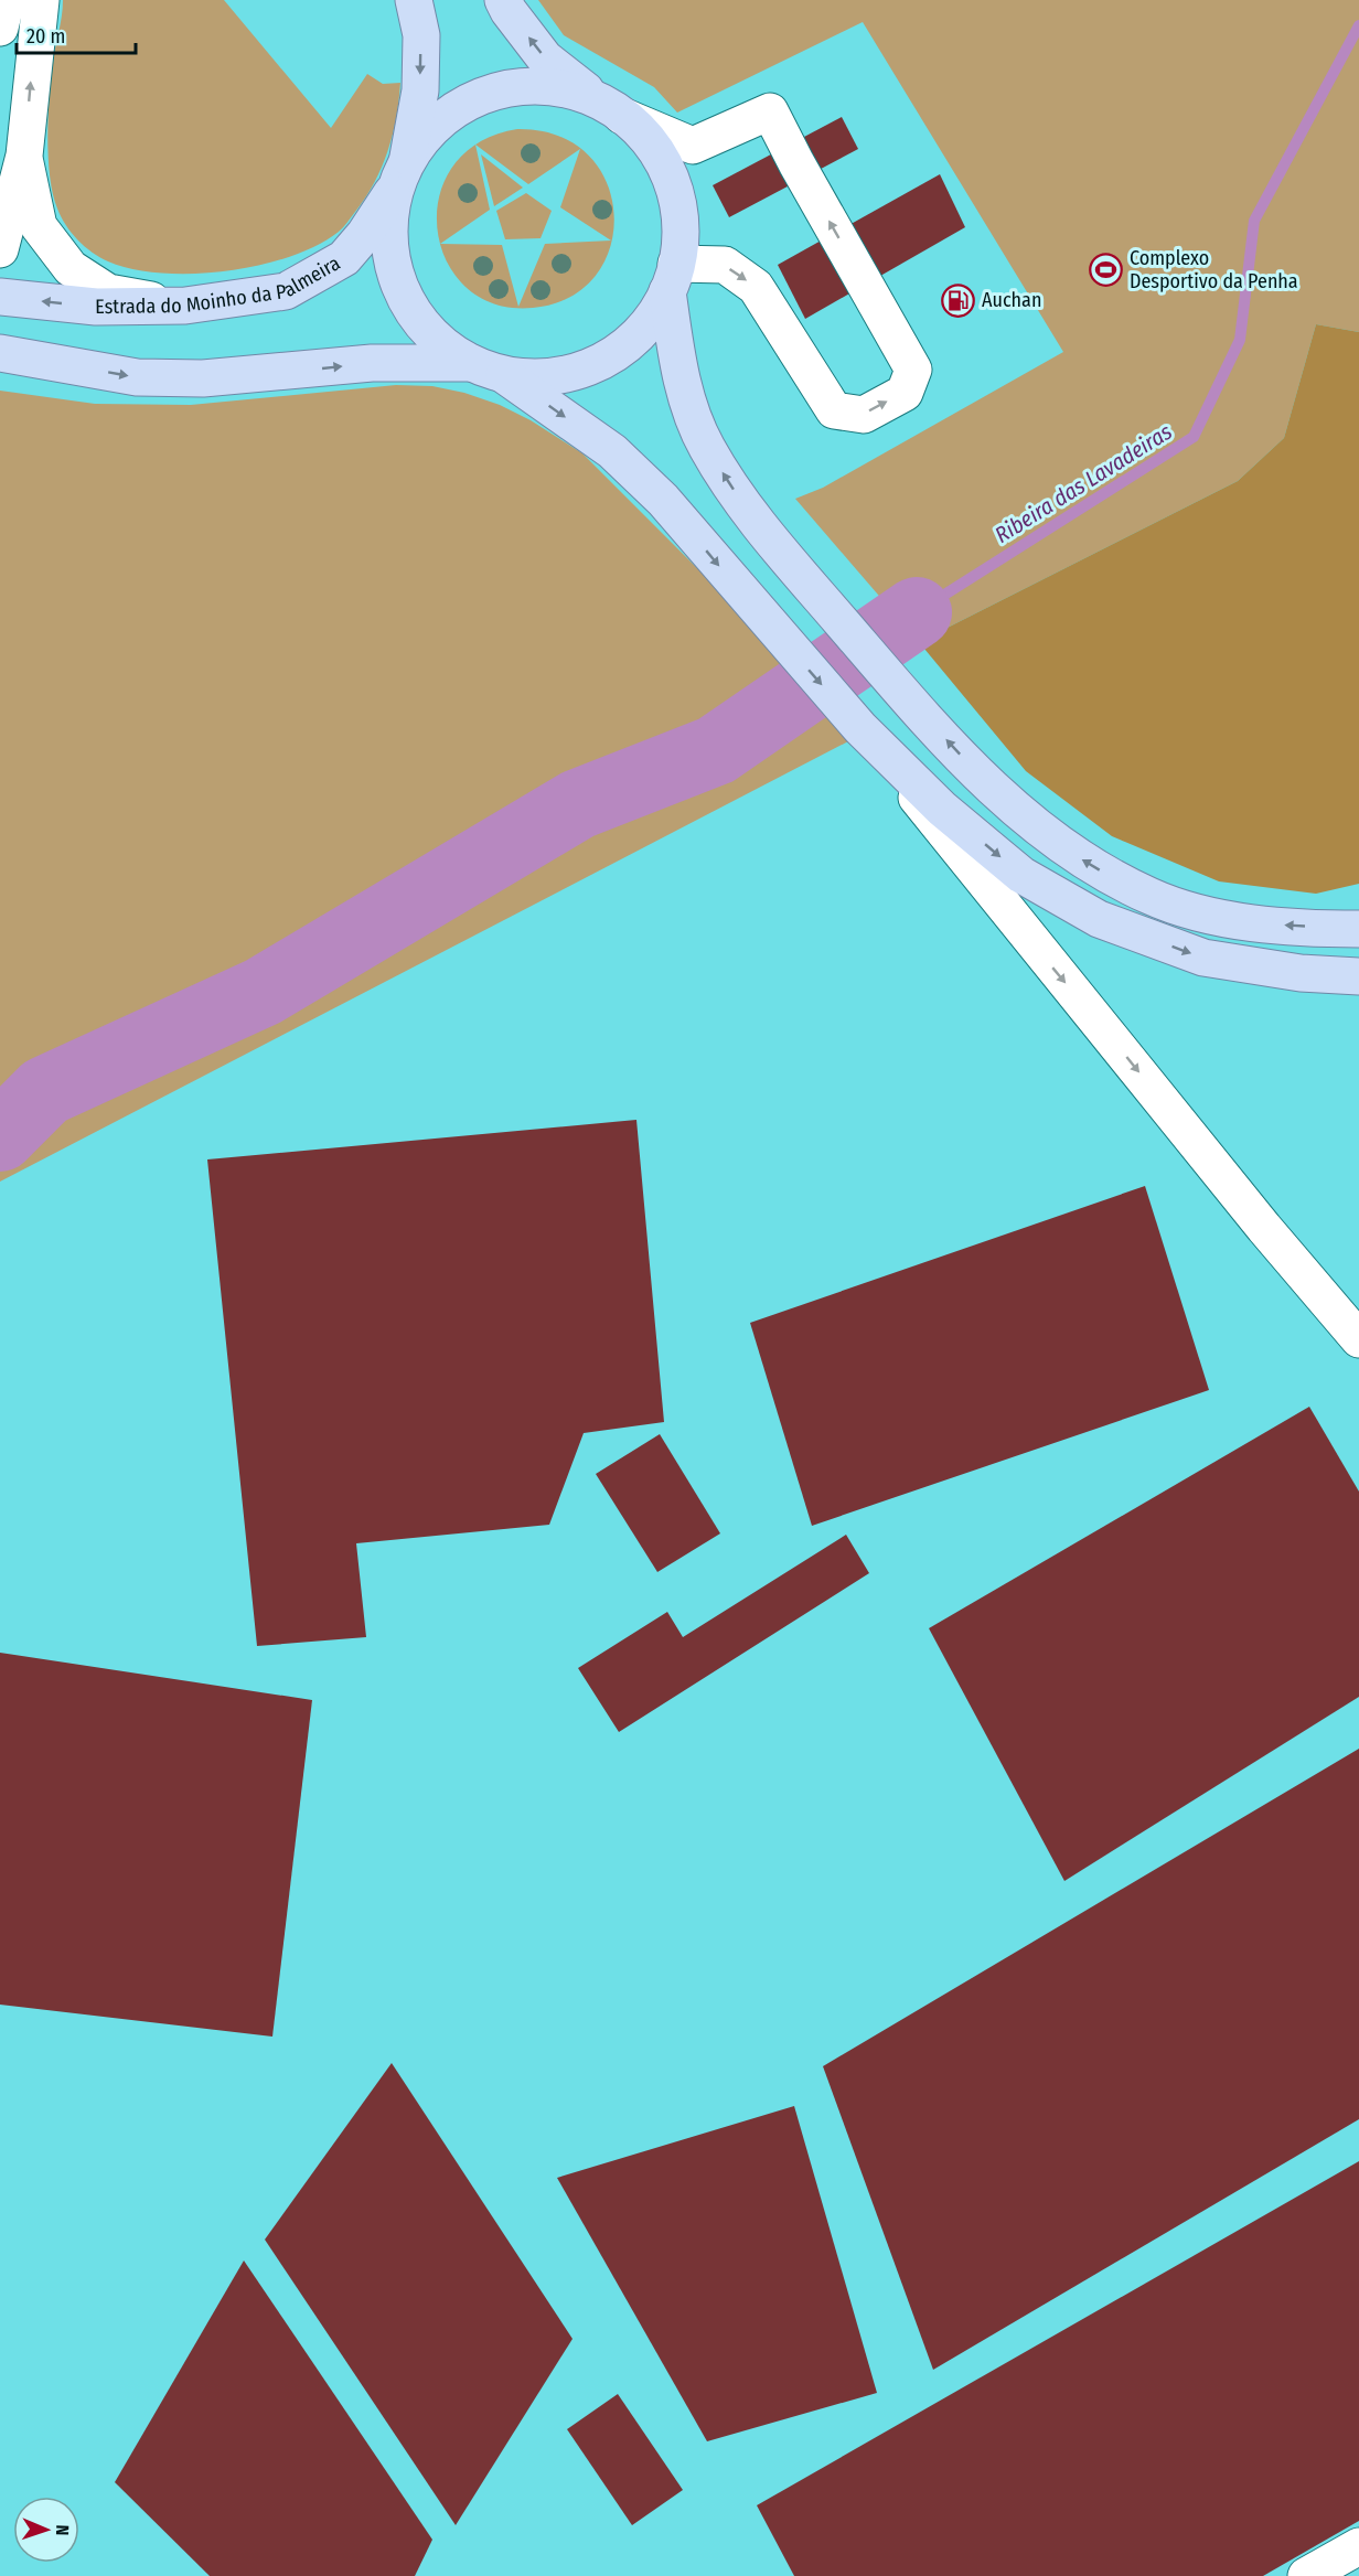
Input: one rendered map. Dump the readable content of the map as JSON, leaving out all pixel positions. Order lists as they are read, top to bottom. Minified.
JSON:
{"streets":{"main road":["Estrada do Moinho da Palmeira"]},"water":["Ribeira das Lavadeiras"],"places":{"sports":["Complexo Desportivo da Penha"],"fuel station":["Auchan"]},"scale_bar":"20 m","north":"right"}
